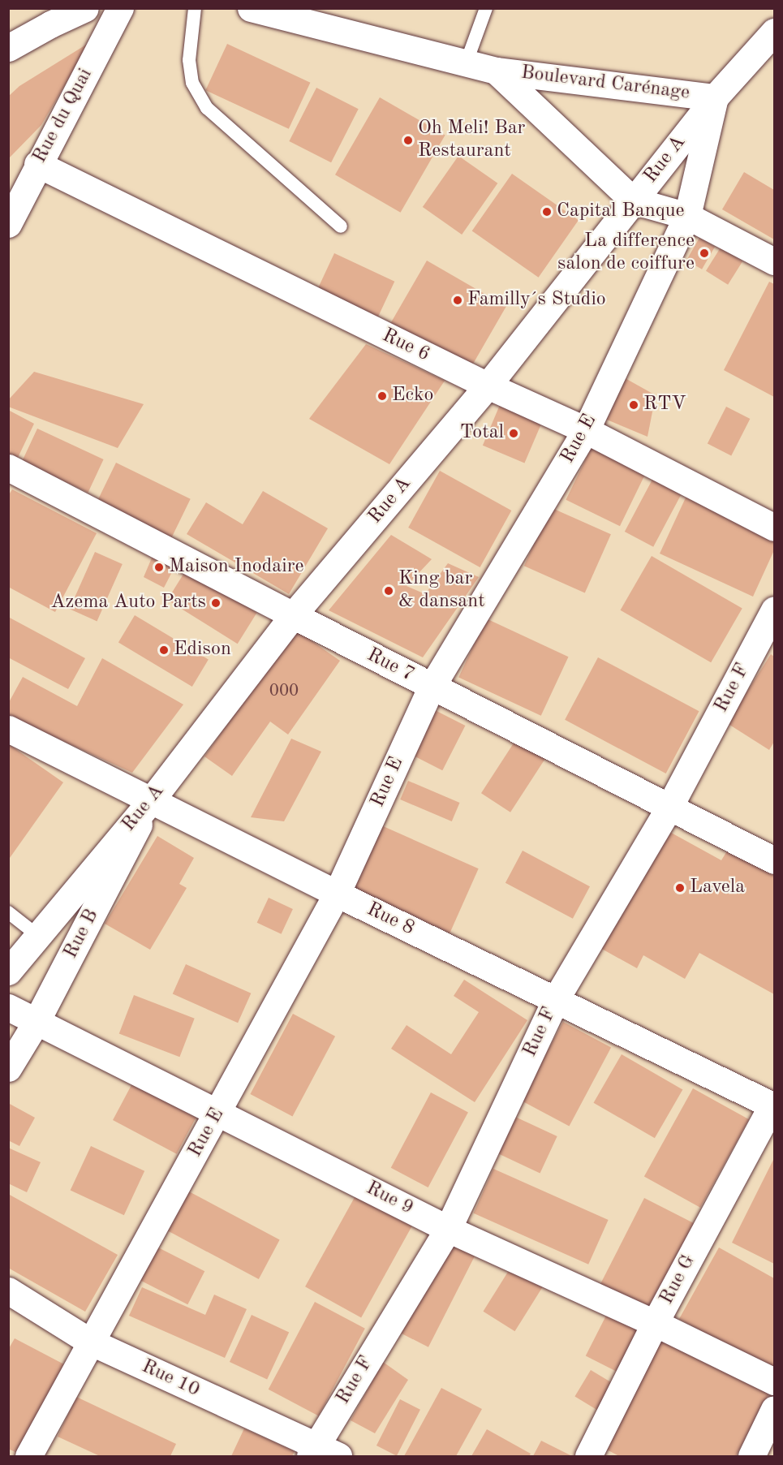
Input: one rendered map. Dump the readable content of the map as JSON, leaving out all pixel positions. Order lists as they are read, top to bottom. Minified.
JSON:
{"streets":{"street":["Boulevard Carénage","Rue du Quai","Rue A","Rue 6","Rue E","Rue 7","Rue F","Rue 8","Rue B","Rue 9","Rue G","Rue 10"]},"crossings":[["Boulevard Carénage","Rue A"],["Boulevard Carénage","Rue E"],["Rue du Quai","Rue 6"],["Rue A","Rue 6"],["Rue A","Rue E"],["Rue A","Rue 7"],["Rue A","Rue 8"],["Rue A","Rue B"],["Rue 6","Rue E"],["Rue E","Rue 7"],["Rue E","Rue 8"],["Rue E","Rue 9"],["Rue E","Rue 10"],["Rue 7","Rue F"],["Rue F","Rue 8"],["Rue F","Rue 9"],["Rue F","Rue 10"],["Rue 8","Rue B"],["Rue 8","Rue G"],["Rue B","Rue 9"],["Rue 9","Rue G"]],"places":["Oh Meli! Bar Restaurant","Capital Banque","La difference salon de coiffure","Familly´s Studio","Ecko","RTV","Total","Maison Inodaire","King bar & dansant","Azema Auto Parts","Edison","Lavela"],"house_numbers":["000"]}
